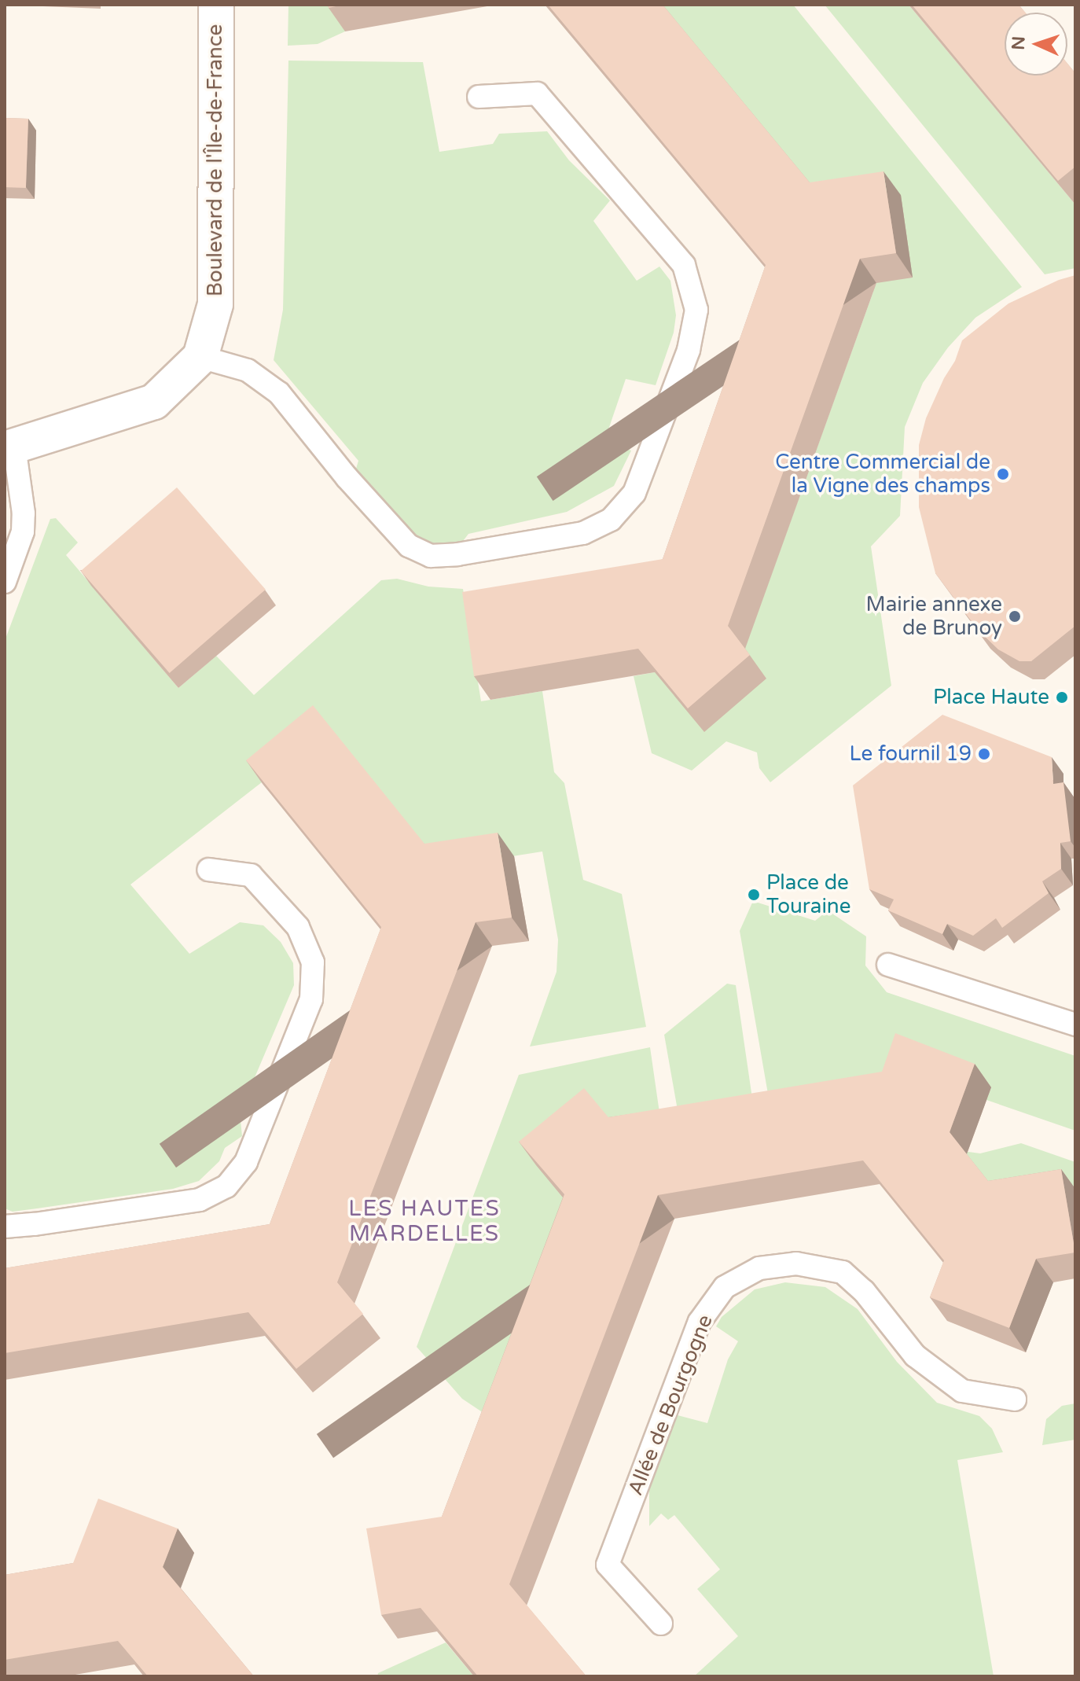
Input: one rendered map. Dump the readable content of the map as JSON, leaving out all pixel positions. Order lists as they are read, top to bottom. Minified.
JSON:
{"streets":{"street":["Boulevard de l'Île-de-France"],"lane":["Allée de Bourgogne"]},"districts":["LES HAUTES MARDELLES"],"places":["Centre Commercial de la Vigne des champs","Mairie annexe de Brunoy","Place Haute","Le fournil 19","Place de Touraine"],"north":"left"}
